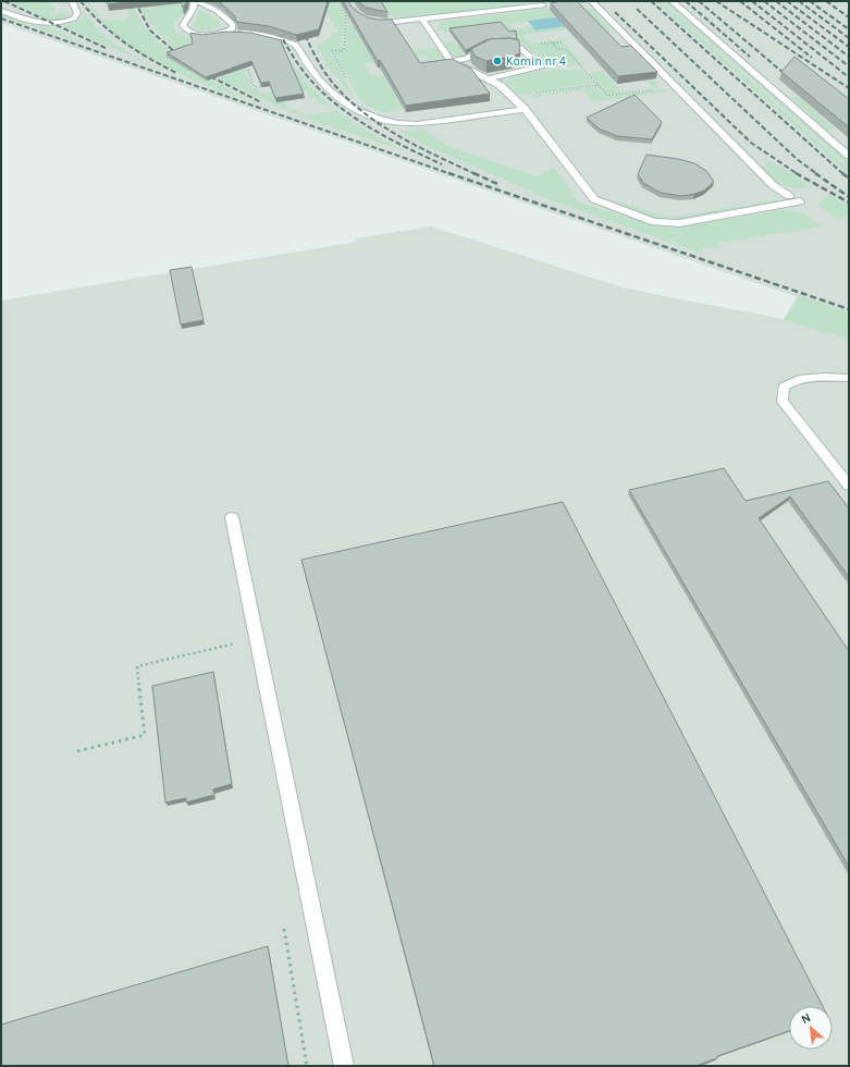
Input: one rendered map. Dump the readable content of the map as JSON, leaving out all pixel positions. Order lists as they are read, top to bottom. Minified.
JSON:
{"places":["Komin nr 4"],"north":"top left"}
